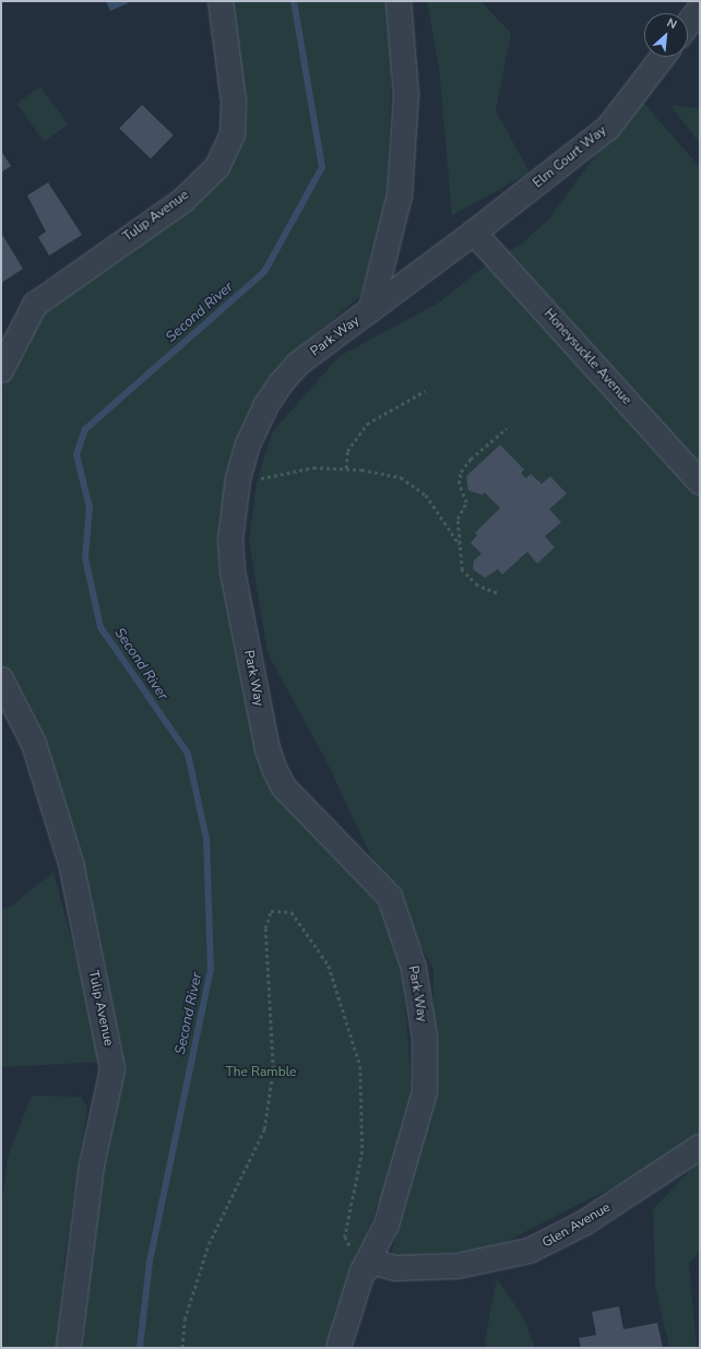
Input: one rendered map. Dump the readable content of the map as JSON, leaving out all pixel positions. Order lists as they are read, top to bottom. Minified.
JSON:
{"streets":{"street":["Elm Court Way","Tulip Avenue","Park Way","Honeysuckle Avenue","Glen Avenue"]},"crossings":[["Elm Court Way","Park Way"],["Elm Court Way","Honeysuckle Avenue"],["Park Way","Glen Avenue"]],"water":["Second River"],"parks":["The Ramble"],"north":"top right"}
